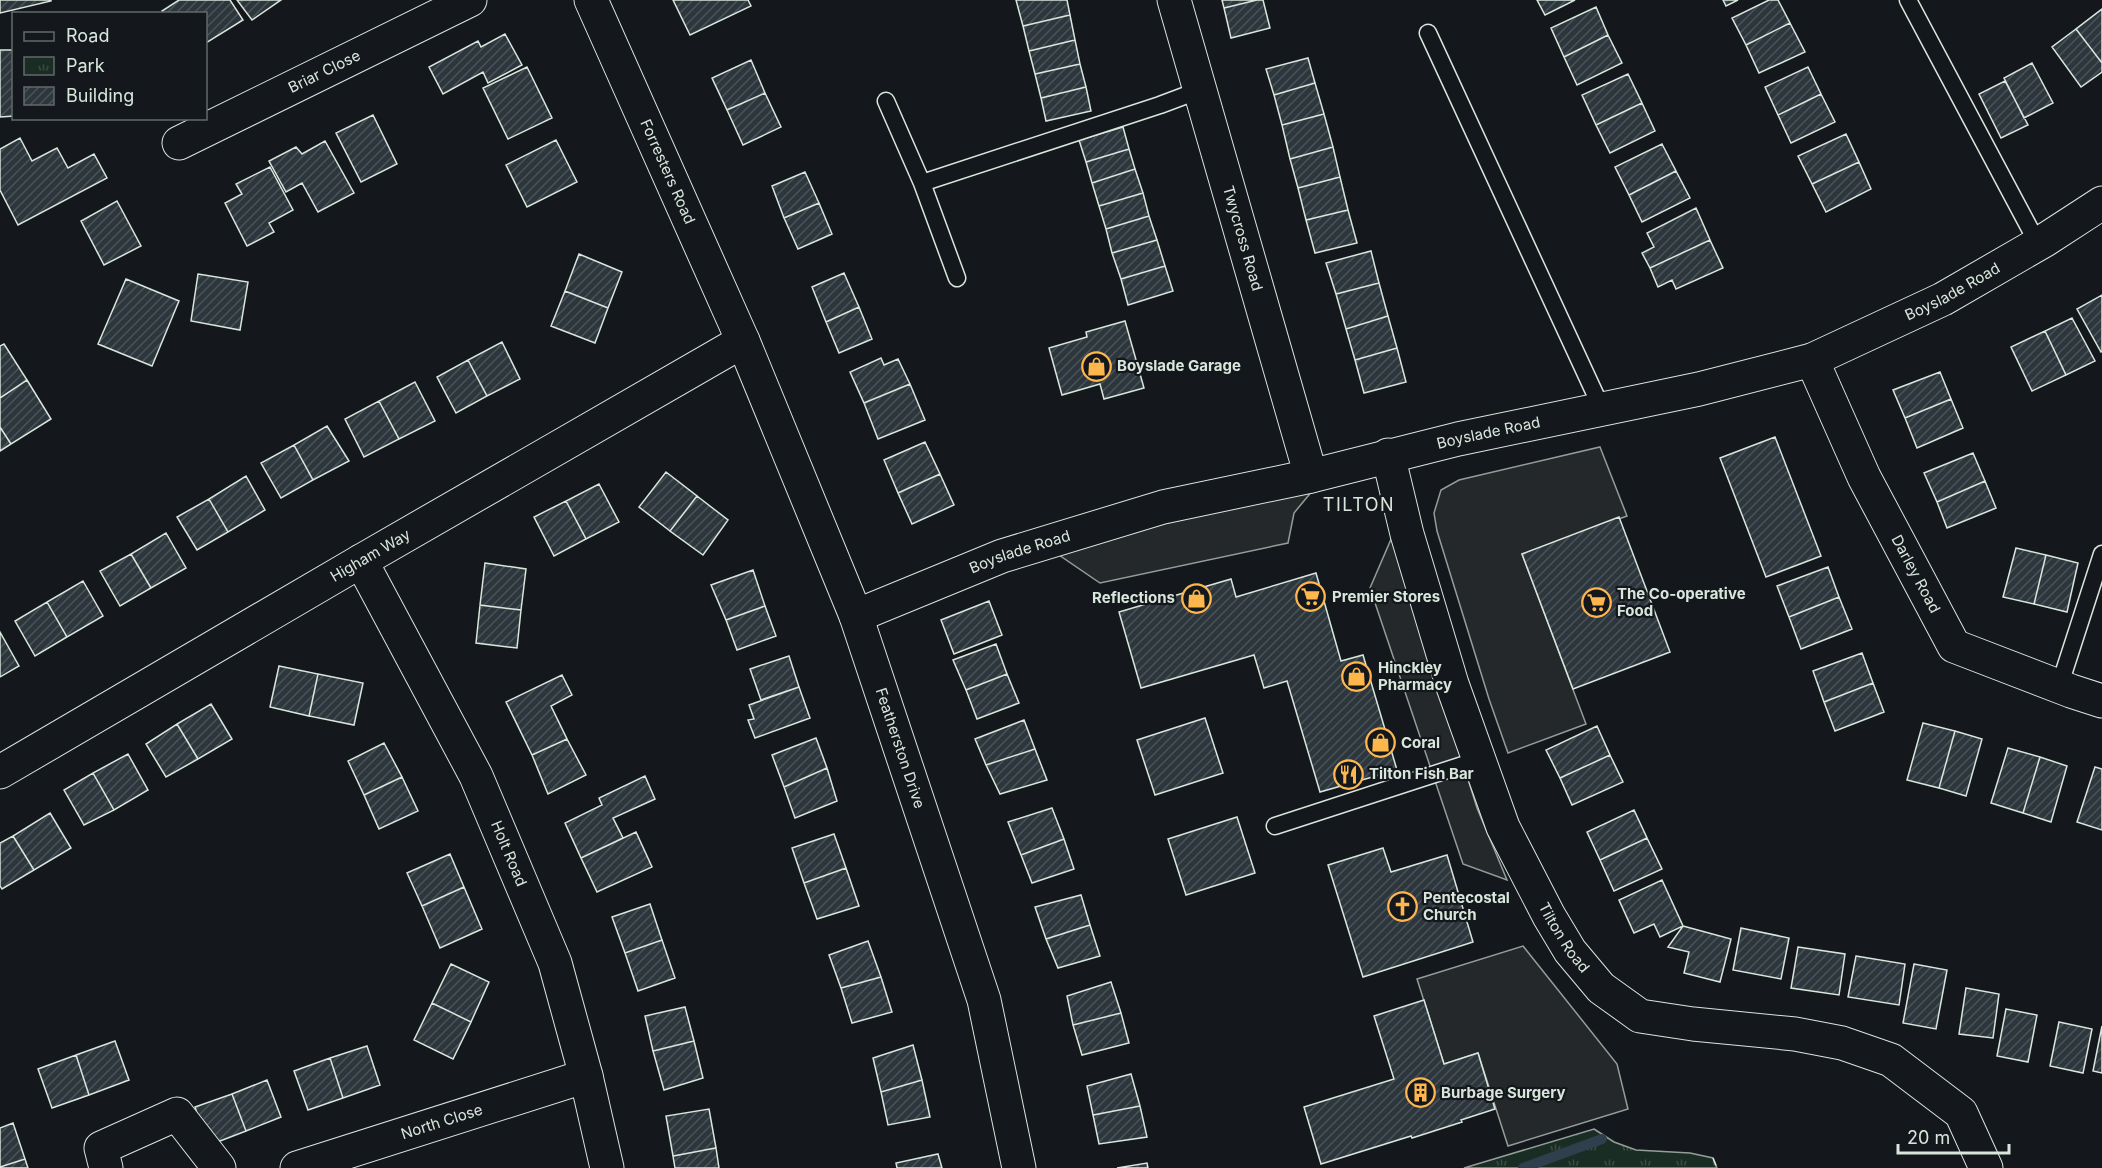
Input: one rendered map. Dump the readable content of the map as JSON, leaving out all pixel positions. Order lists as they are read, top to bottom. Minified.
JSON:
{"streets":{"street":["Briar Close","Forresters Road","Twycross Road","Boyslade Road","Higham Way","Darley Road","Featherston Drive","Holt Road","Tilton Road","North Close"]},"crossings":[["Forresters Road","Higham Way"],["Forresters Road","Featherston Drive"],["Twycross Road","Boyslade Road"],["Boyslade Road","Darley Road"],["Boyslade Road","Featherston Drive"],["Boyslade Road","Tilton Road"],["Higham Way","Featherston Drive"],["Higham Way","Holt Road"],["Holt Road","North Close"]],"districts":["TILTON"],"places":{"shop":["Boyslade Garage","Reflections","Hinckley Pharmacy","Coral"],"supermarket":["Premier Stores","The Co-operative Food"],"restaurant":["Tilton Fish Bar"],"church":["Pentecostal Church"],"building":["Burbage Surgery"]},"legend":["Road","Park","Building"],"scale_bar":"20 m"}
